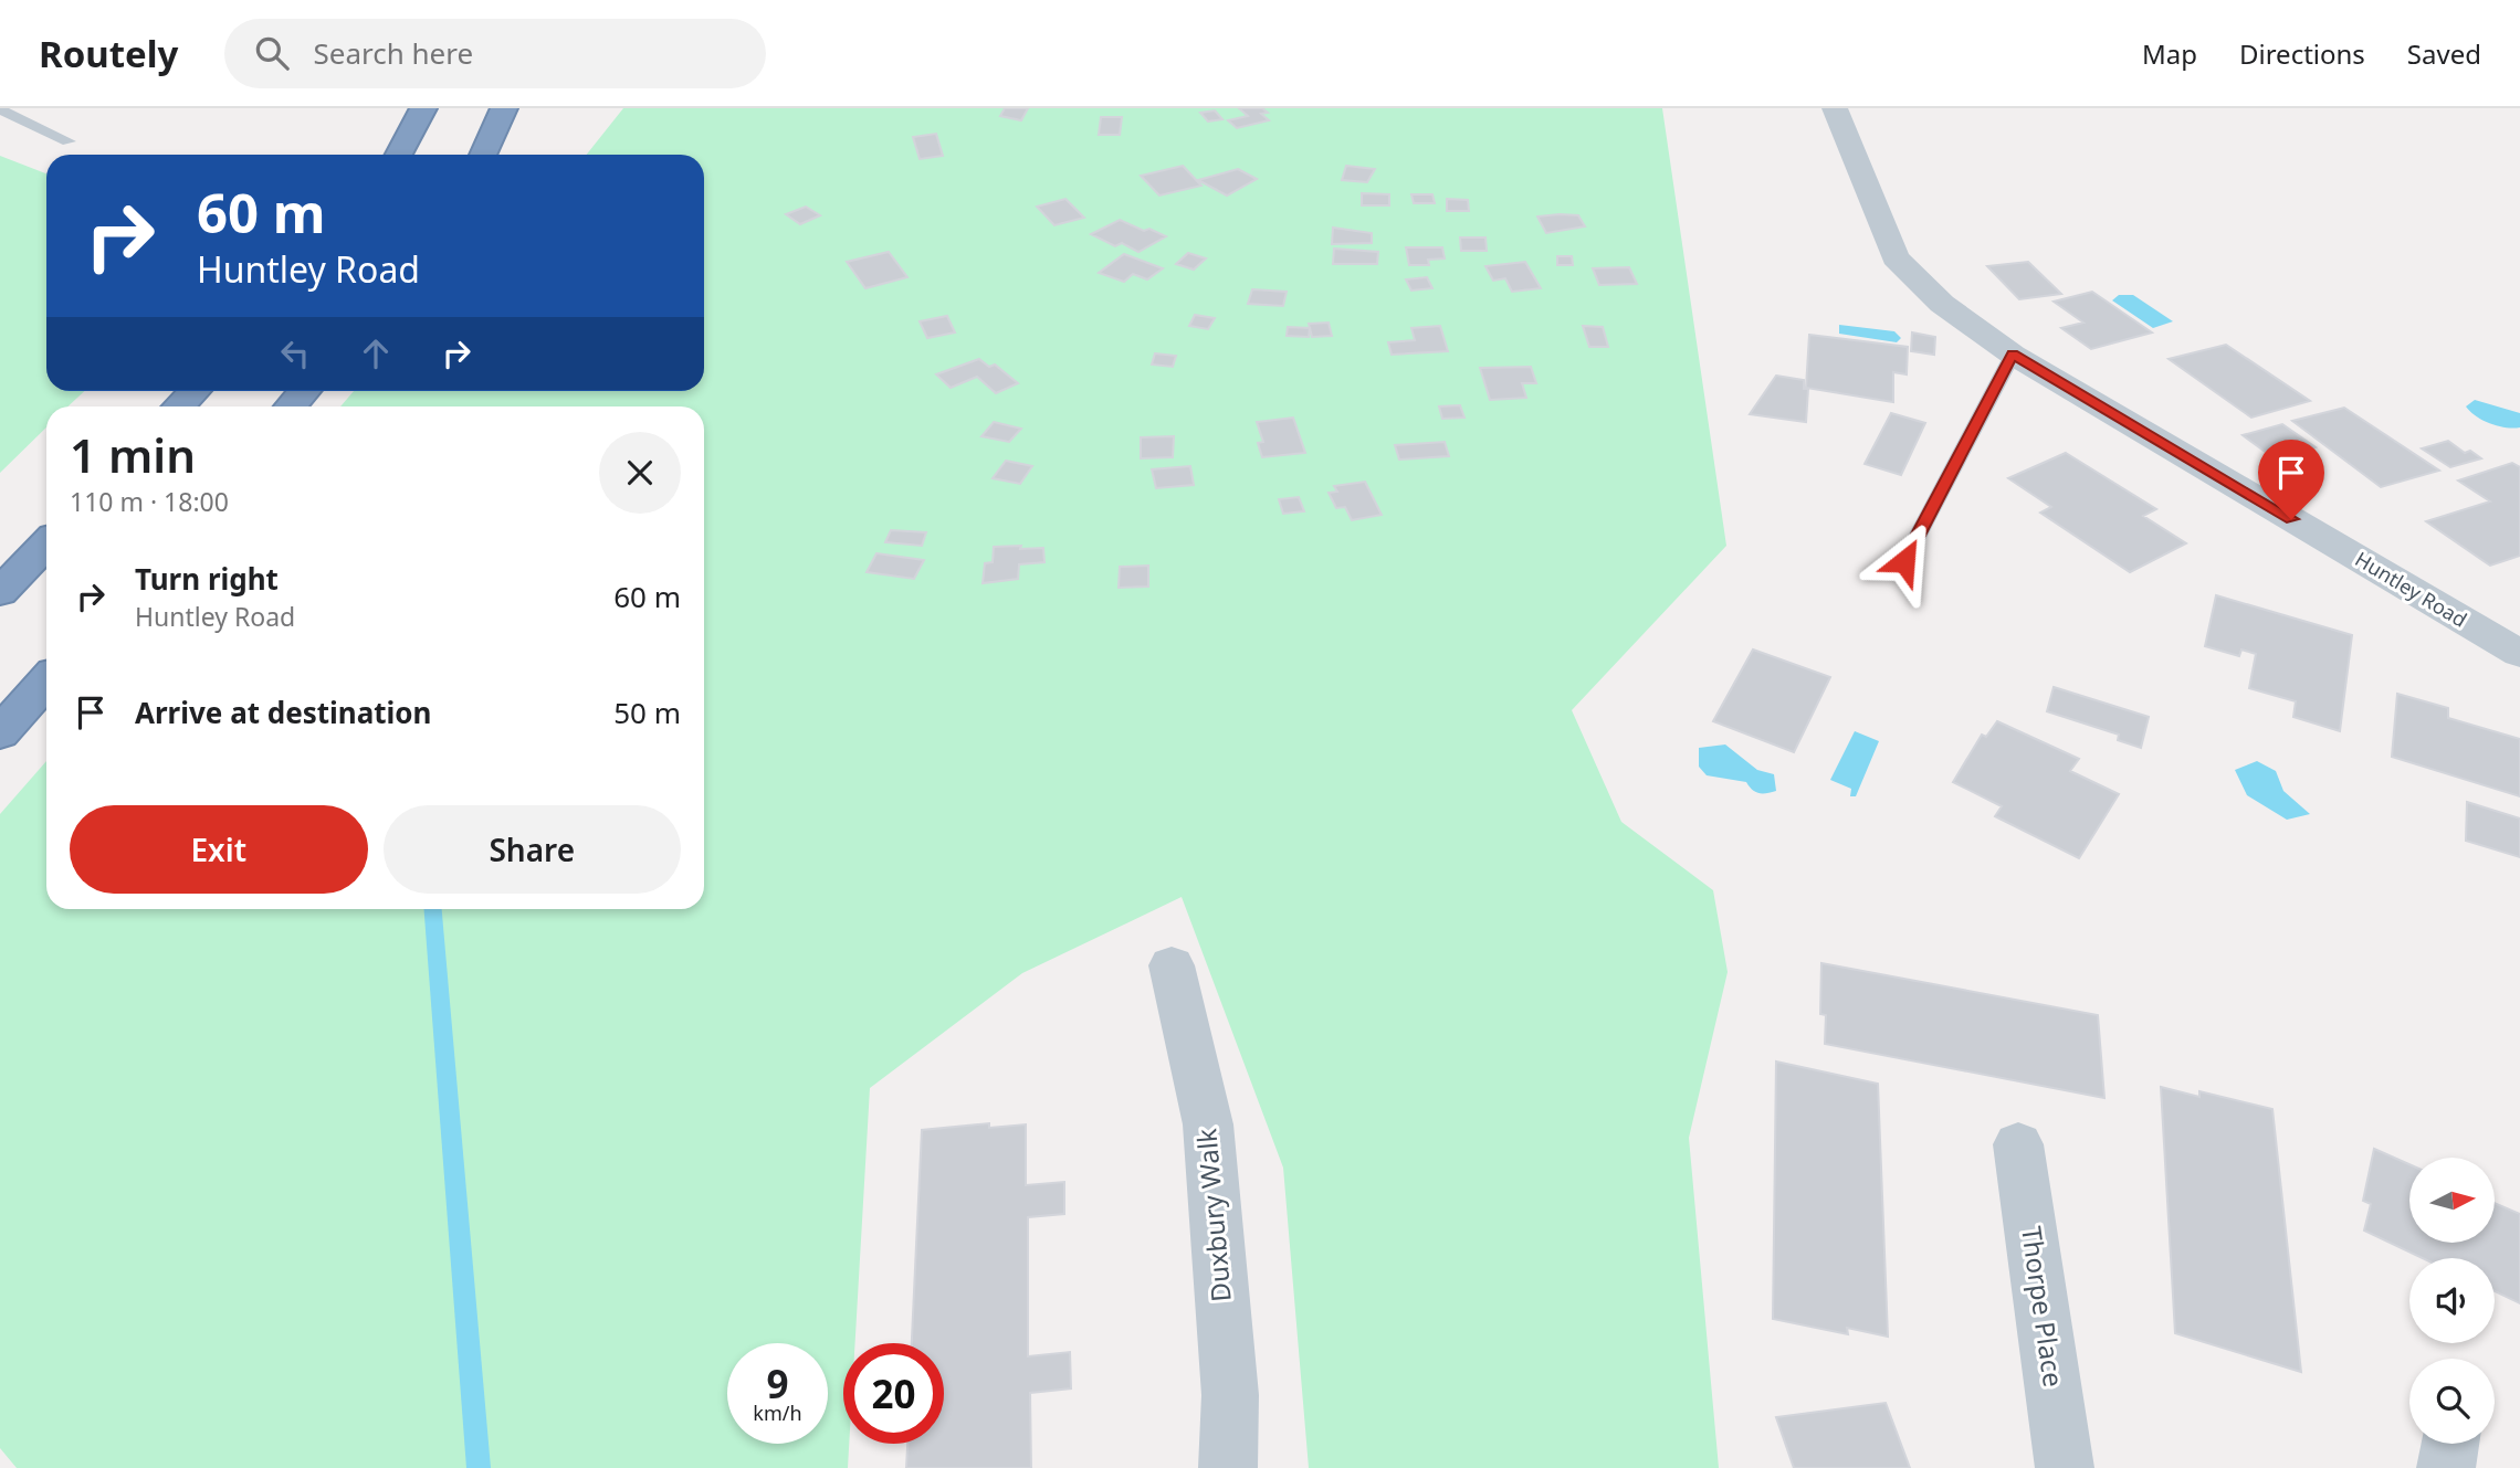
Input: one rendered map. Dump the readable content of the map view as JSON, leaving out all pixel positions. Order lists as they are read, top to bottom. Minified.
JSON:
{"streets":{"street":["Huntley Road","Duxbury Walk","Thorpe Place"]},"north":"right","page":{"header":"Routely","search":"Search here","nav":["Map","Directions","Saved"],"turn":["60 m","Huntley Road"],"heading":["1 min","110 m · 18:00"],"list":[{"name":"Turn right","note":"Huntley Road","value":"60 m"},{"name":"Arrive at destination","value":"50 m"}],"buttons":["Exit","Share"],"speed":"9 km/h","limit":"20"}}
